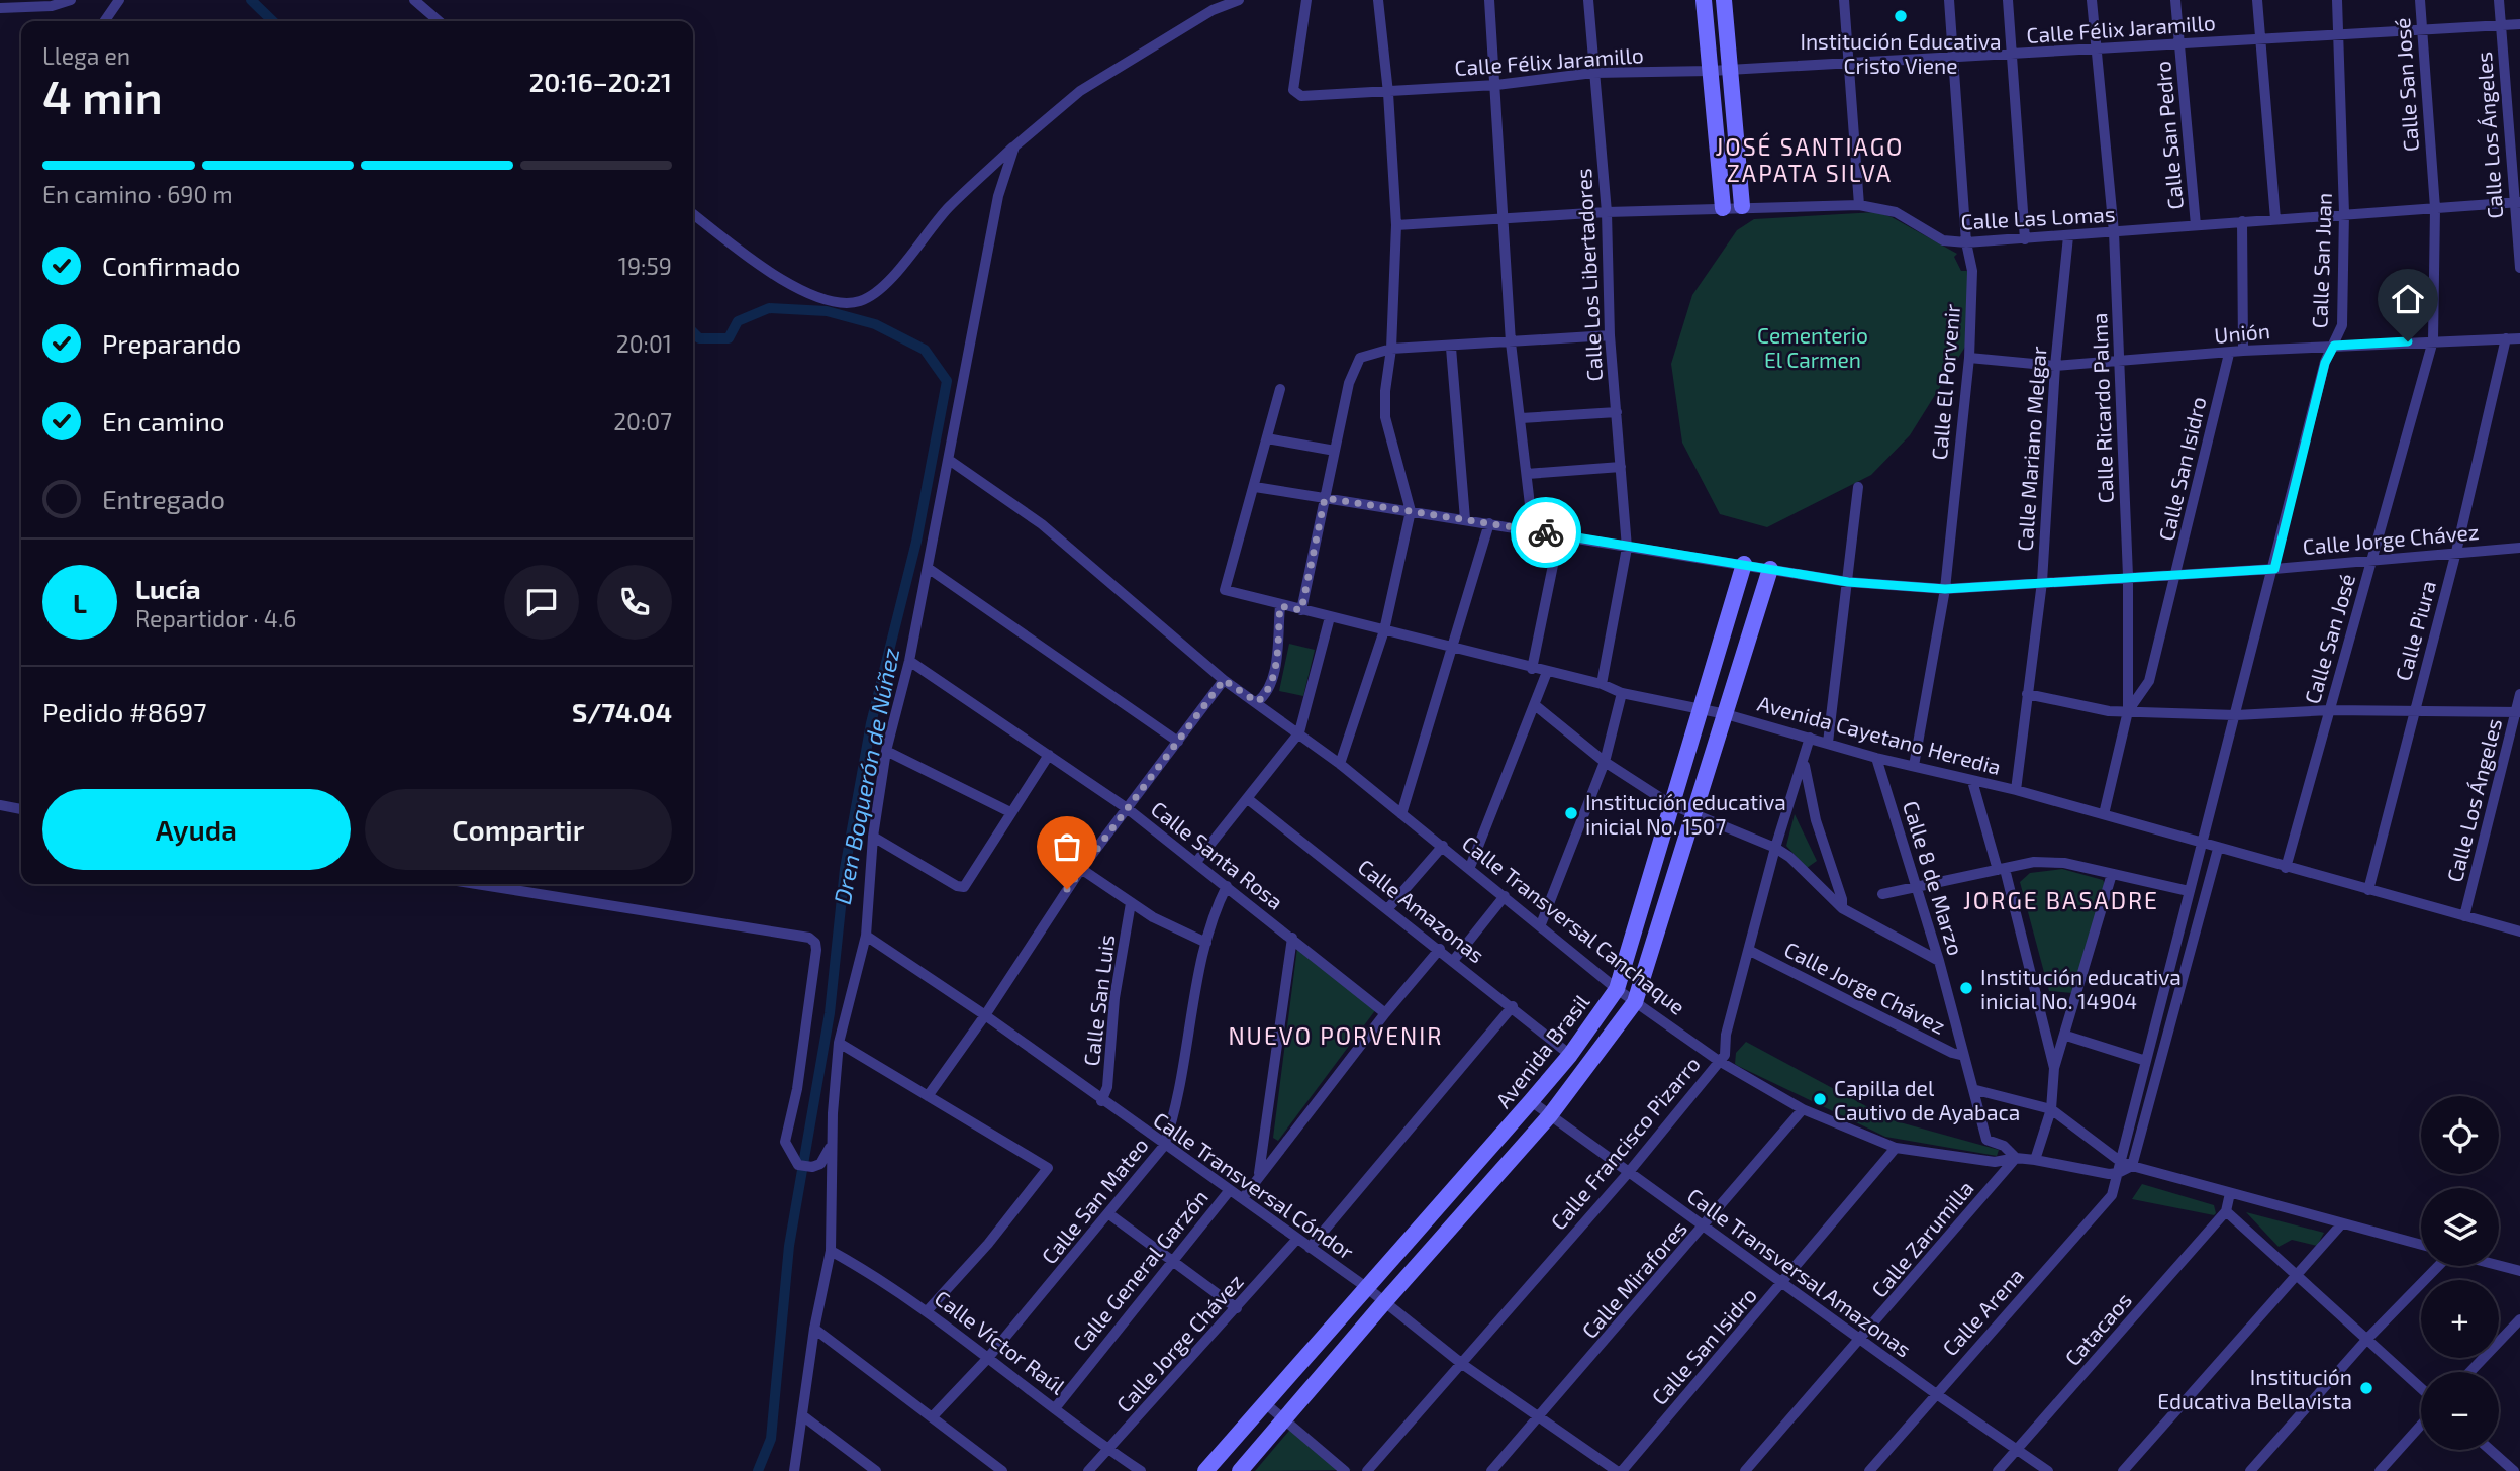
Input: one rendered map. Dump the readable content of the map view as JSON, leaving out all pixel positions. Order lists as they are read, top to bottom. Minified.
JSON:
{"streets":{"street":["Calle Félix Jaramillo","Calle San José","Calle San Pedro","Calle Los Ángeles","Calle Las Lomas","Calle San Juan","Calle Los Libertadores","Unión","Calle El Porvenir","Calle Ricardo Palma","Calle Mariano Melgar","Calle San Isidro","Calle Jorge Chávez","Calle Piura","Avenida Cayetano Heredia","Calle Santa Rosa","Calle 8 de Marzo","Calle Amazonas","Calle Transversal Canchaque","Calle San Luis","Avenida Brasil","Calle Francisco Pizarro","Calle Transversal Cóndor","Calle San Mateo","Calle Zarumilla","Calle General Garzón","Calle Transversal Amazonas","Calle Mirafores","Calle Arena","Catacaos","Calle Víctor Raúl"]},"crossings":[["Calle Félix Jaramillo","Calle San José"],["Calle Félix Jaramillo","Calle San Pedro"],["Calle Félix Jaramillo","Calle Los Ángeles"],["Calle Félix Jaramillo","Calle San Juan"],["Calle Félix Jaramillo","Calle Los Libertadores"],["Calle Félix Jaramillo","Calle El Porvenir"],["Calle Félix Jaramillo","Calle Ricardo Palma"],["Calle San José","Calle Las Lomas"],["Calle San José","Unión"],["Calle San José","Calle Jorge Chávez"],["Calle San José","Avenida Cayetano Heredia"],["Calle San Pedro","Calle Las Lomas"],["Calle Los Ángeles","Calle Las Lomas"],["Calle Los Ángeles","Avenida Cayetano Heredia"],["Calle Las Lomas","Calle San Juan"],["Calle Las Lomas","Calle Los Libertadores"],["Calle Las Lomas","Calle El Porvenir"],["Calle Las Lomas","Calle Ricardo Palma"],["Calle Las Lomas","Calle Mariano Melgar"],["Calle San Juan","Unión"],["Calle San Juan","Calle Jorge Chávez"],["Calle San Juan","Avenida Cayetano Heredia"],["Calle San Juan","Calle Arena"],["Calle Los Libertadores","Calle Jorge Chávez"],["Calle Los Libertadores","Avenida Cayetano Heredia"],["Unión","Calle El Porvenir"],["Unión","Calle Ricardo Palma"],["Unión","Calle Mariano Melgar"],["Unión","Calle San Isidro"],["Unión","Calle Piura"],["Calle El Porvenir","Calle Jorge Chávez"],["Calle El Porvenir","Avenida Cayetano Heredia"],["Calle Ricardo Palma","Calle San Isidro"],["Calle Ricardo Palma","Calle Jorge Chávez"],["Calle Ricardo Palma","Avenida Cayetano Heredia"],["Calle Mariano Melgar","Calle Jorge Chávez"],["Calle Mariano Melgar","Avenida Cayetano Heredia"],["Calle San Isidro","Calle Jorge Chávez"],["Calle San Isidro","Calle Transversal Canchaque"],["Calle San Isidro","Calle Transversal Cóndor"],["Calle San Isidro","Calle Transversal Amazonas"],["Calle Jorge Chávez","Calle Piura"],["Calle Jorge Chávez","Avenida Cayetano Heredia"],["Calle Jorge Chávez","Calle 8 de Marzo"],["Calle Jorge Chávez","Avenida Brasil"],["Calle Jorge Chávez","Calle Francisco Pizarro"],["Calle Jorge Chávez","Calle Transversal Cóndor"],["Calle Jorge Chávez","Calle Víctor Raúl"],["Calle Piura","Avenida Cayetano Heredia"],["Avenida Cayetano Heredia","Calle 8 de Marzo"],["Avenida Cayetano Heredia","Avenida Brasil"],["Avenida Cayetano Heredia","Calle Francisco Pizarro"],["Calle Santa Rosa","Calle San Mateo"],["Calle Santa Rosa","Calle General Garzón"],["Calle 8 de Marzo","Calle Transversal Canchaque"],["Calle 8 de Marzo","Calle Zarumilla"],["Calle Amazonas","Avenida Brasil"],["Calle Amazonas","Calle General Garzón"],["Calle Transversal Canchaque","Avenida Brasil"],["Calle Transversal Canchaque","Calle Francisco Pizarro"],["Calle Transversal Canchaque","Calle Zarumilla"],["Calle Transversal Canchaque","Calle Mirafores"],["Calle Transversal Canchaque","Calle Arena"],["Calle San Luis","Calle Transversal Cóndor"],["Avenida Brasil","Calle Transversal Cóndor"],["Avenida Brasil","Calle Transversal Amazonas"],["Calle Francisco Pizarro","Calle Transversal Cóndor"],["Calle Francisco Pizarro","Calle Transversal Amazonas"],["Calle Transversal Cóndor","Calle San Mateo"],["Calle Transversal Cóndor","Calle General Garzón"],["Calle Transversal Cóndor","Calle Mirafores"],["Calle San Mateo","Calle Víctor Raúl"],["Calle Zarumilla","Calle Transversal Amazonas"],["Calle General Garzón","Calle Víctor Raúl"],["Calle Transversal Amazonas","Calle Mirafores"],["Calle Transversal Amazonas","Calle Arena"],["Calle Transversal Amazonas","Catacaos"]],"districts":["JOSÉ SANTIAGO ZAPATA SILVA","JORGE BASADRE","NUEVO PORVENIR"],"water":["Dren Boquerón de Núñez"],"parks":["Cementerio El Carmen"],"places":["Institución Educativa Cristo Viene","Institución educativa inicial No. 1507","Institución educativa inicial No. 14904","Capilla del Cautivo de Ayabaca","Institución Educativa Bellavista"],"page":{"heading":["4 min","Llega en","20:16–20:21"],"panel":["Lucía","Repartidor · 4.6","Pedido #8697","S/74.04"],"bar":"En camino · 690 m","list":[["Confirmado","19:59"],["Preparando","20:01"],["En camino","20:07"],"Entregado"],"round":"L","buttons":["Ayuda","Compartir"],"map_buttons":["+","−"]}}
